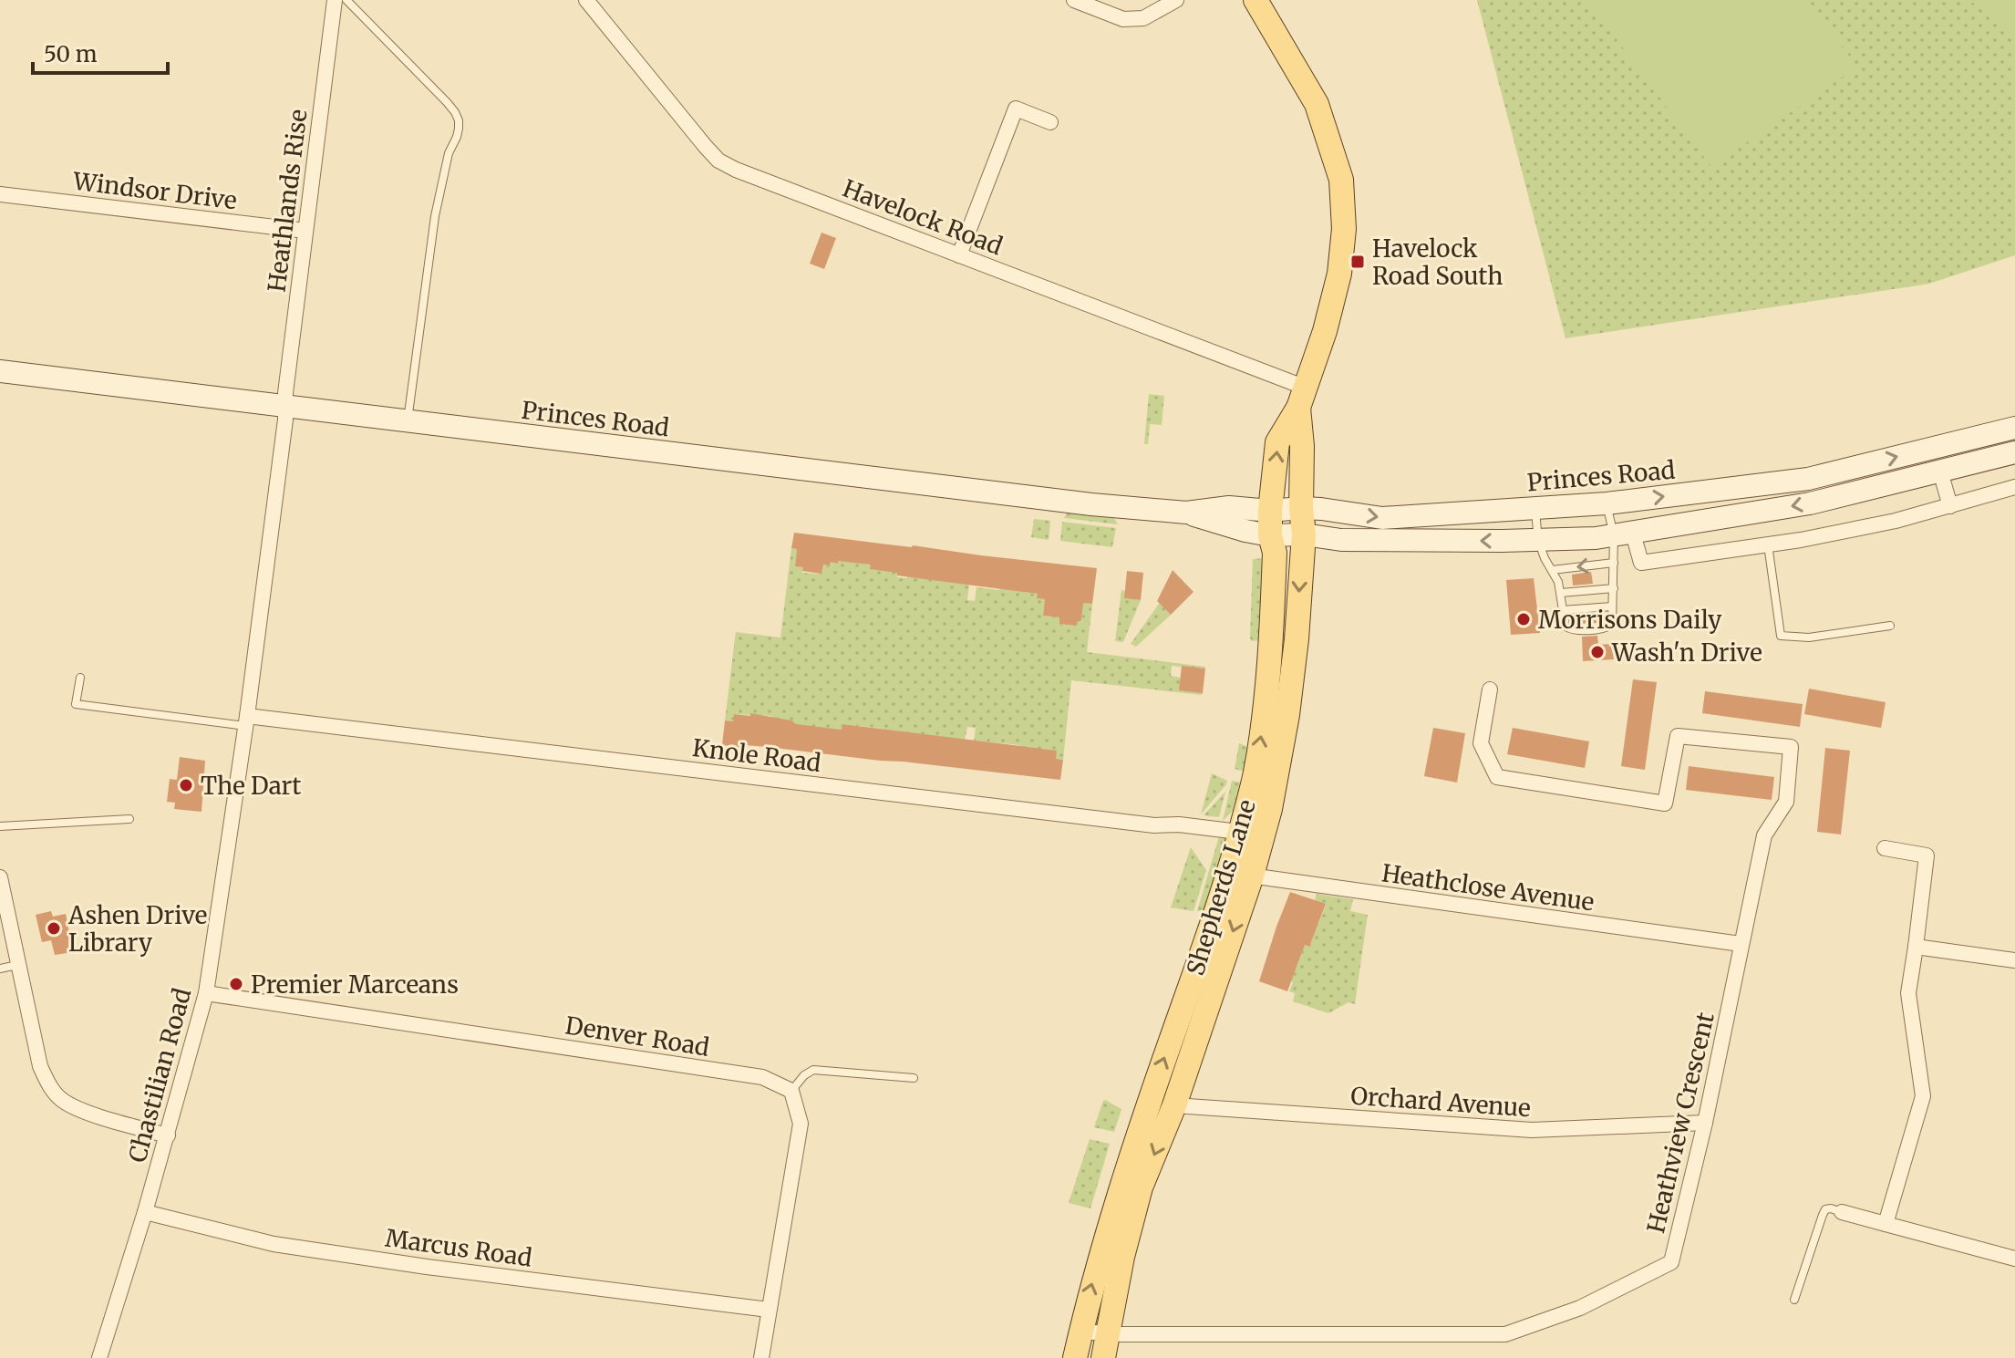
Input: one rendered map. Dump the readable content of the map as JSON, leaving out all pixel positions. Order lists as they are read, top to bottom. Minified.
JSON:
{"streets":{"main road":["Princes Road","Shepherds Lane"],"street":["Windsor Drive","Heathlands Rise","Havelock Road","Knole Road","Heathclose Avenue","Denver Road","Chastilian Road","Orchard Avenue","Heathview Crescent","Marcus Road"]},"crossings":[["Windsor Drive","Heathlands Rise"],["Heathlands Rise","Princes Road"],["Heathlands Rise","Chastilian Road"],["Havelock Road","Shepherds Lane"],["Princes Road","Shepherds Lane"],["Princes Road","Chastilian Road"],["Knole Road","Shepherds Lane"],["Knole Road","Chastilian Road"],["Shepherds Lane","Heathclose Avenue"],["Shepherds Lane","Orchard Avenue"],["Shepherds Lane","Heathview Crescent"],["Heathclose Avenue","Heathview Crescent"],["Denver Road","Chastilian Road"],["Chastilian Road","Marcus Road"],["Orchard Avenue","Heathview Crescent"]],"places":{"transit":["Havelock Road South"],"other":["Morrisons Daily","Wash'n Drive","The Dart","Ashen Drive Library","Premier Marceans"]},"scale_bar":"50 m"}
